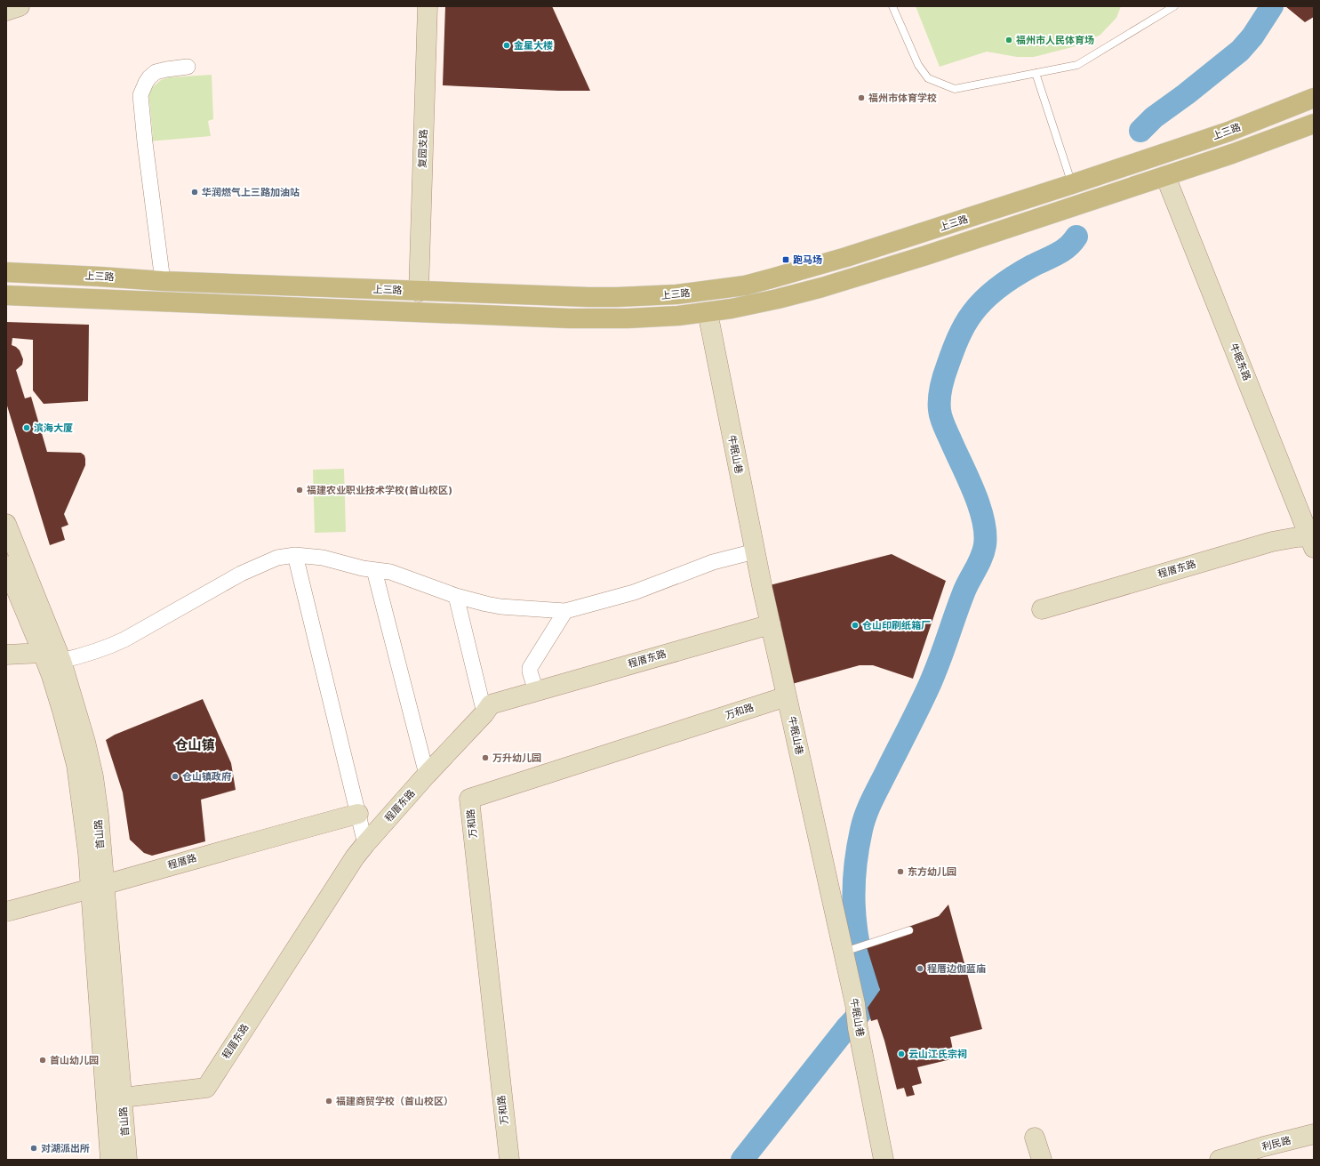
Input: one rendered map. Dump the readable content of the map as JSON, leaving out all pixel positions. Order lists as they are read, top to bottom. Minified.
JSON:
{"streets":{"main road":["上三路"],"street":["复园支路","牛眠东路","牛眠山巷","程厝东路","万和路","首山路","程厝路","利民路"]},"crossings":[["上三路","复园支路"],["牛眠东路","程厝东路"],["牛眠山巷","程厝东路"],["牛眠山巷","万和路"],["程厝东路","首山路"],["首山路","程厝路"]],"districts":["仓山镇"],"places":{"other":["福州市人民体育场","金星大楼","福州市体育学校","华润燃气上三路加油站","滨海大厦","福建农业职业技术学校(首山校区)","仓山印刷纸箱厂","万升幼儿园","仓山镇政府","东方幼儿园","程厝边伽蓝庙","云山江氏宗祠","首山幼儿园","福建商贸学校（首山校区）","对湖派出所"],"transit":["跑马场"]}}
